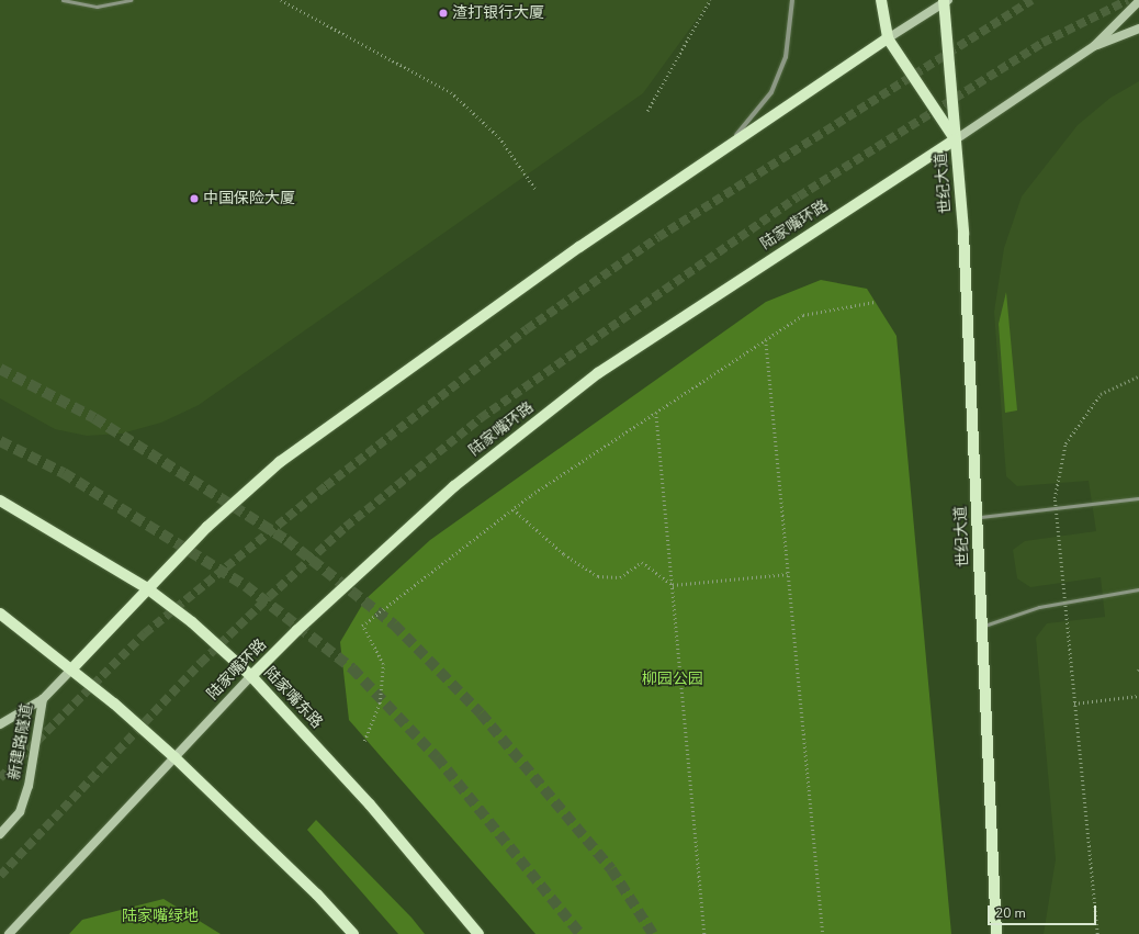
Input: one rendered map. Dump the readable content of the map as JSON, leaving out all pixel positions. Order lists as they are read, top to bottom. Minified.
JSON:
{"streets":{"main road":["世纪大道","陆家嘴环路","陆家嘴东路","新建路隧道"]},"crossings":[["世纪大道","陆家嘴环路"],["陆家嘴环路","陆家嘴东路"]],"parks":["柳园公园","陆家嘴绿地"],"places":["渣打银行大厦","中国保险大厦"],"scale_bar":"20 m"}
